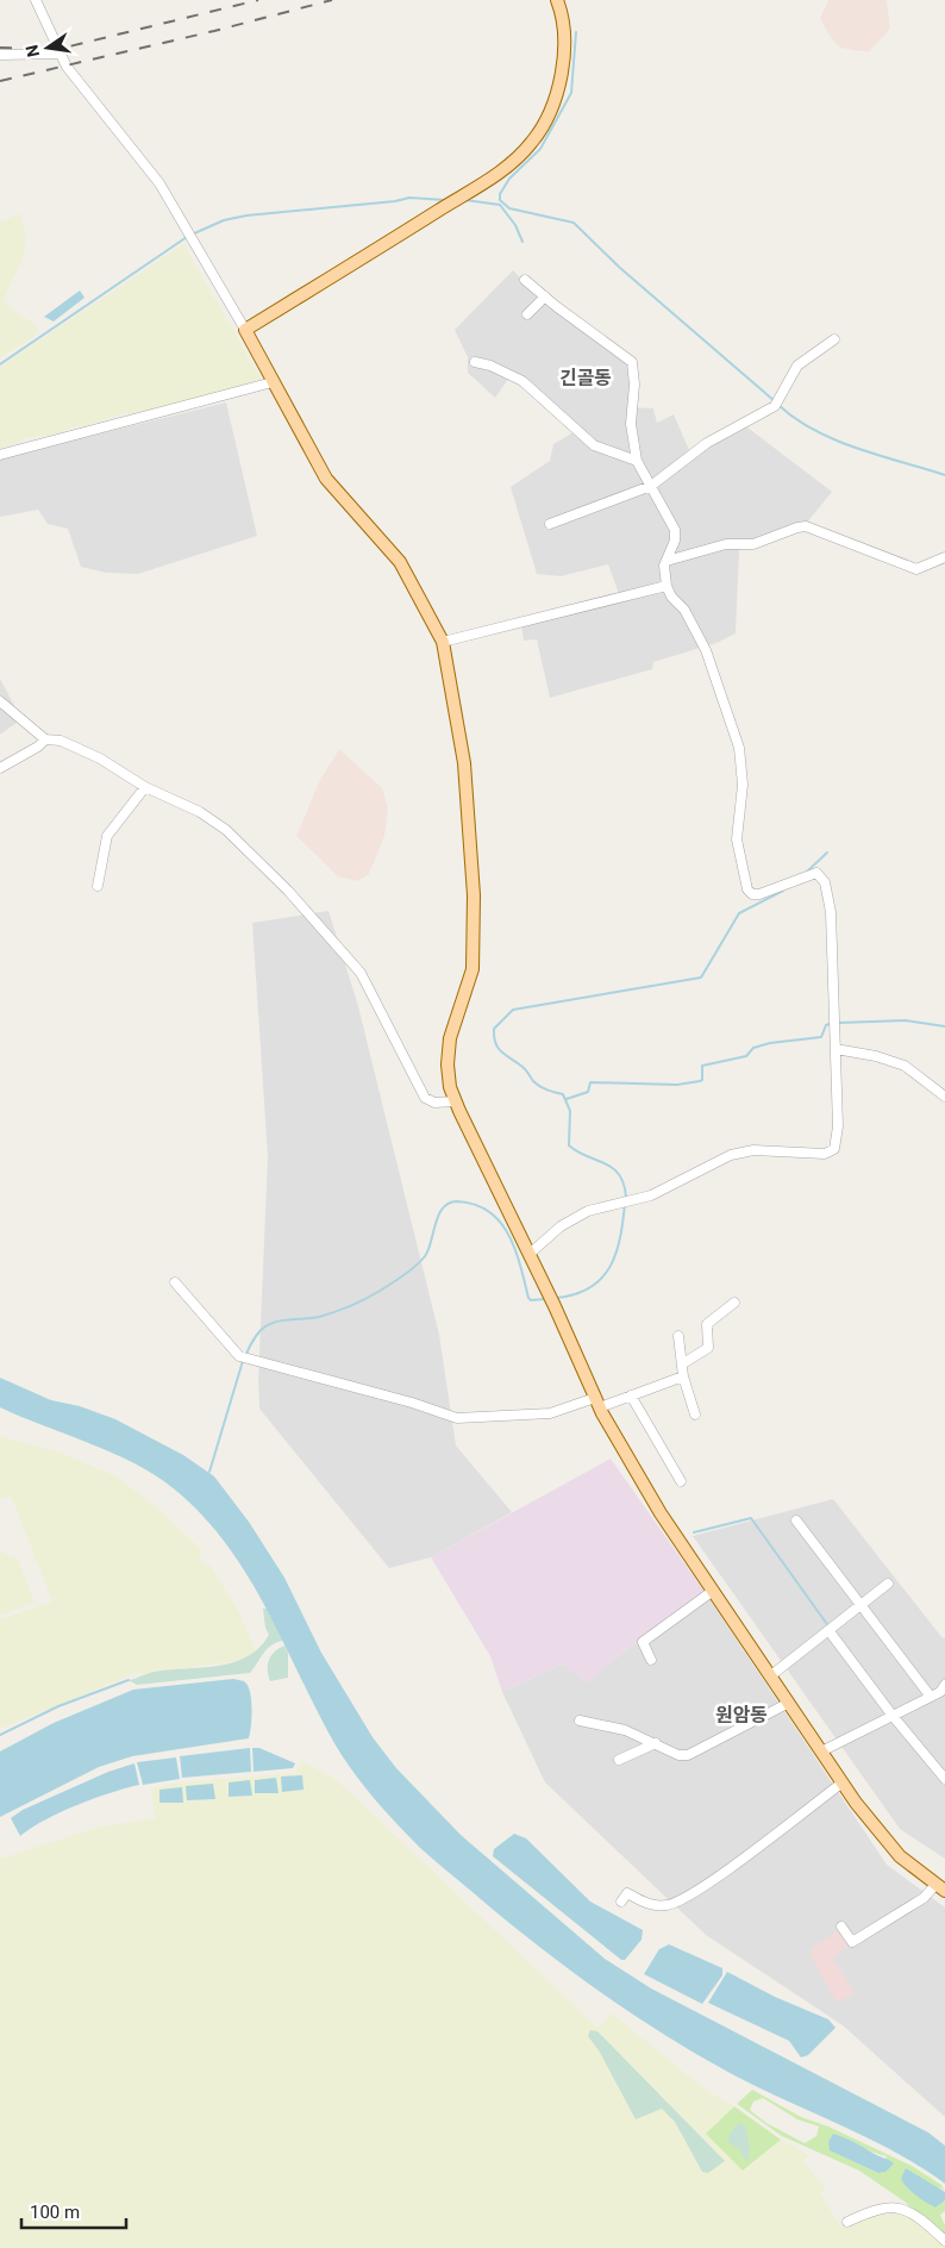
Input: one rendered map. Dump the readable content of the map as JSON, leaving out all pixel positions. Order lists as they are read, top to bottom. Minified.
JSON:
{"districts":["긴골동","원암동"],"scale_bar":"100 m","north":"left"}
